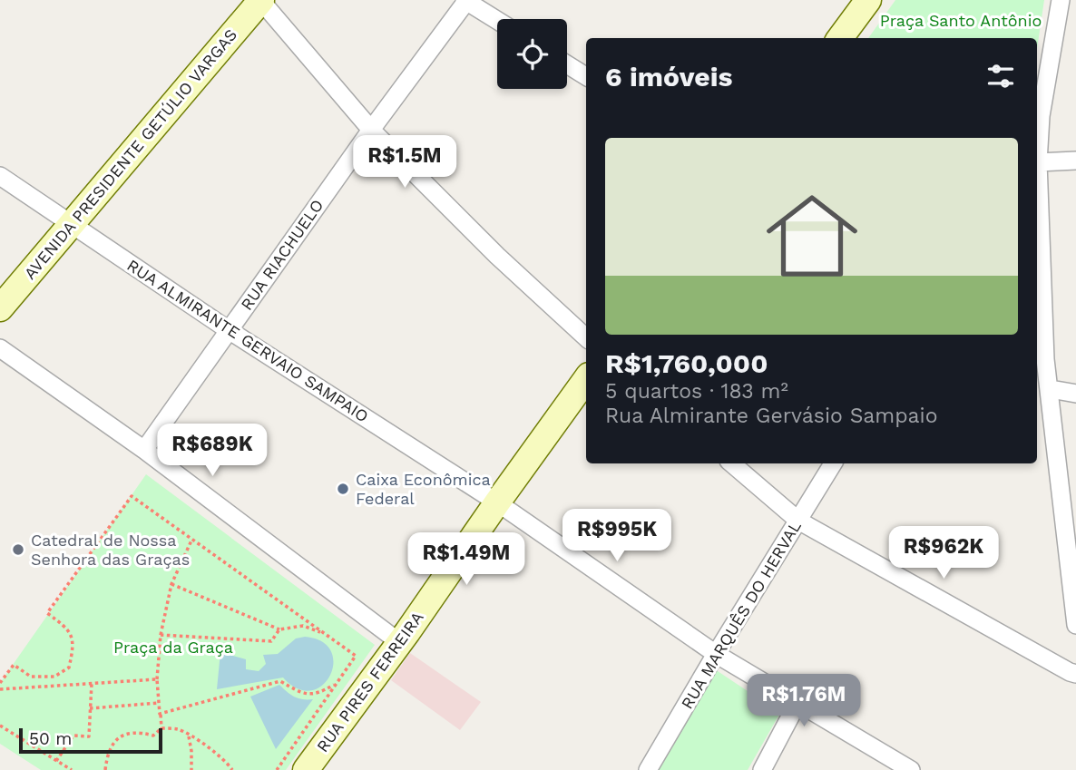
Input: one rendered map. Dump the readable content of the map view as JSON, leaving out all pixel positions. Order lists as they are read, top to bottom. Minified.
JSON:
{"streets":{"main road":["AVENIDA PRESIDENTE GETÚLIO VARGAS","RUA PIRES FERREIRA"],"street":["RUA RIACHUELO","RUA ALMIRANTE GERVAIO SAMPAIO","RUA MARQUÊS DO HERVAL"]},"crossings":[["AVENIDA PRESIDENTE GETÚLIO VARGAS","RUA ALMIRANTE GERVAIO SAMPAIO"],["RUA RIACHUELO","RUA ALMIRANTE GERVAIO SAMPAIO"],["RUA ALMIRANTE GERVAIO SAMPAIO","RUA MARQUÊS DO HERVAL"],["RUA ALMIRANTE GERVAIO SAMPAIO","RUA PIRES FERREIRA"]],"parks":["Praça Santo Antônio","Praça da Graça"],"places":["Caixa Econômica Federal","Catedral de Nossa Senhora das Graças"],"scale_bar":"50 m","page":{"heading":"6 imóveis","list":[{"name":"R$1,760,000","note":"5 quartos · 183 m² · Rua Almirante Gervásio Sampaio"}],"price":["R$1.5M","R$689K","R$995K","R$962K","R$1.49M","R$1.76M"],"scale":"50 m"}}
